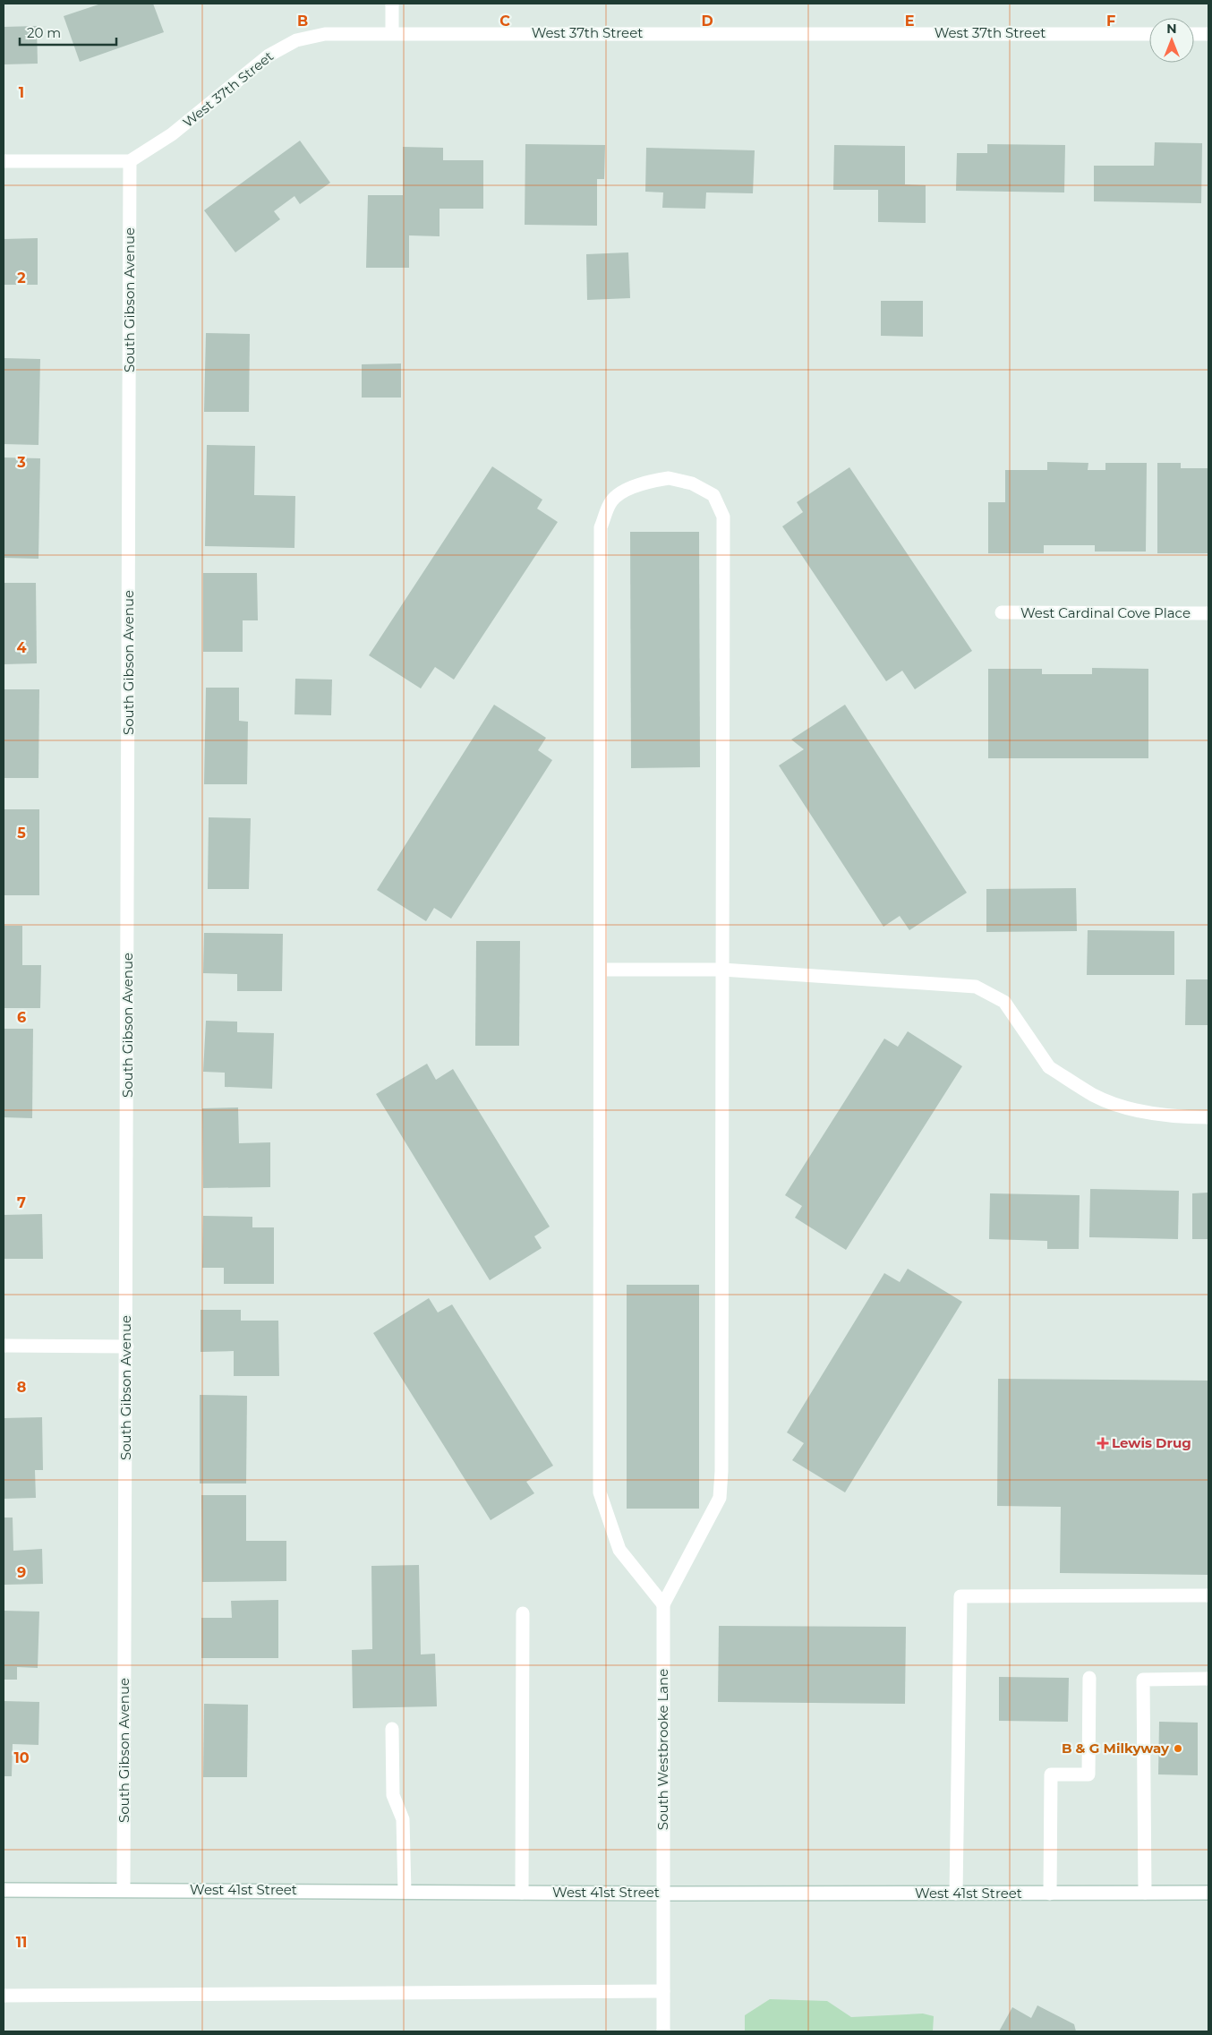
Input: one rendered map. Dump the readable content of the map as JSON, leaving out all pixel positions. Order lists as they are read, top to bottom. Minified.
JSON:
{"streets":{"street":["West 37th Street","South Gibson Avenue","West Cardinal Cove Place","South Westbrooke Lane","West 41st Street"]},"crossings":[["West 37th Street","South Gibson Avenue"],["South Gibson Avenue","West 41st Street"],["South Westbrooke Lane","West 41st Street"]],"places":{"health":["Lewis Drug"],"other":["B & G Milkyway"]},"scale_bar":"20 m","north":"top","grid":{"columns":["B","C","D","E","F"],"rows":["1","2","3","4","5","6","7","8","9","10","11"]}}
